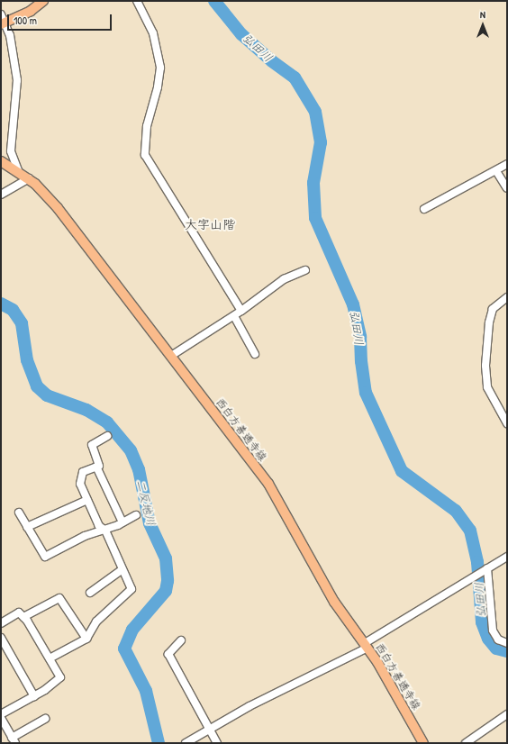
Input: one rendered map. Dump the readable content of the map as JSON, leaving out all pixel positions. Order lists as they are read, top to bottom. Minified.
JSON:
{"streets":{"main road":["西白方善通寺線"]},"districts":["大字山階"],"water":["弘田川","二反地川"],"scale_bar":"100 m","north":"top"}
